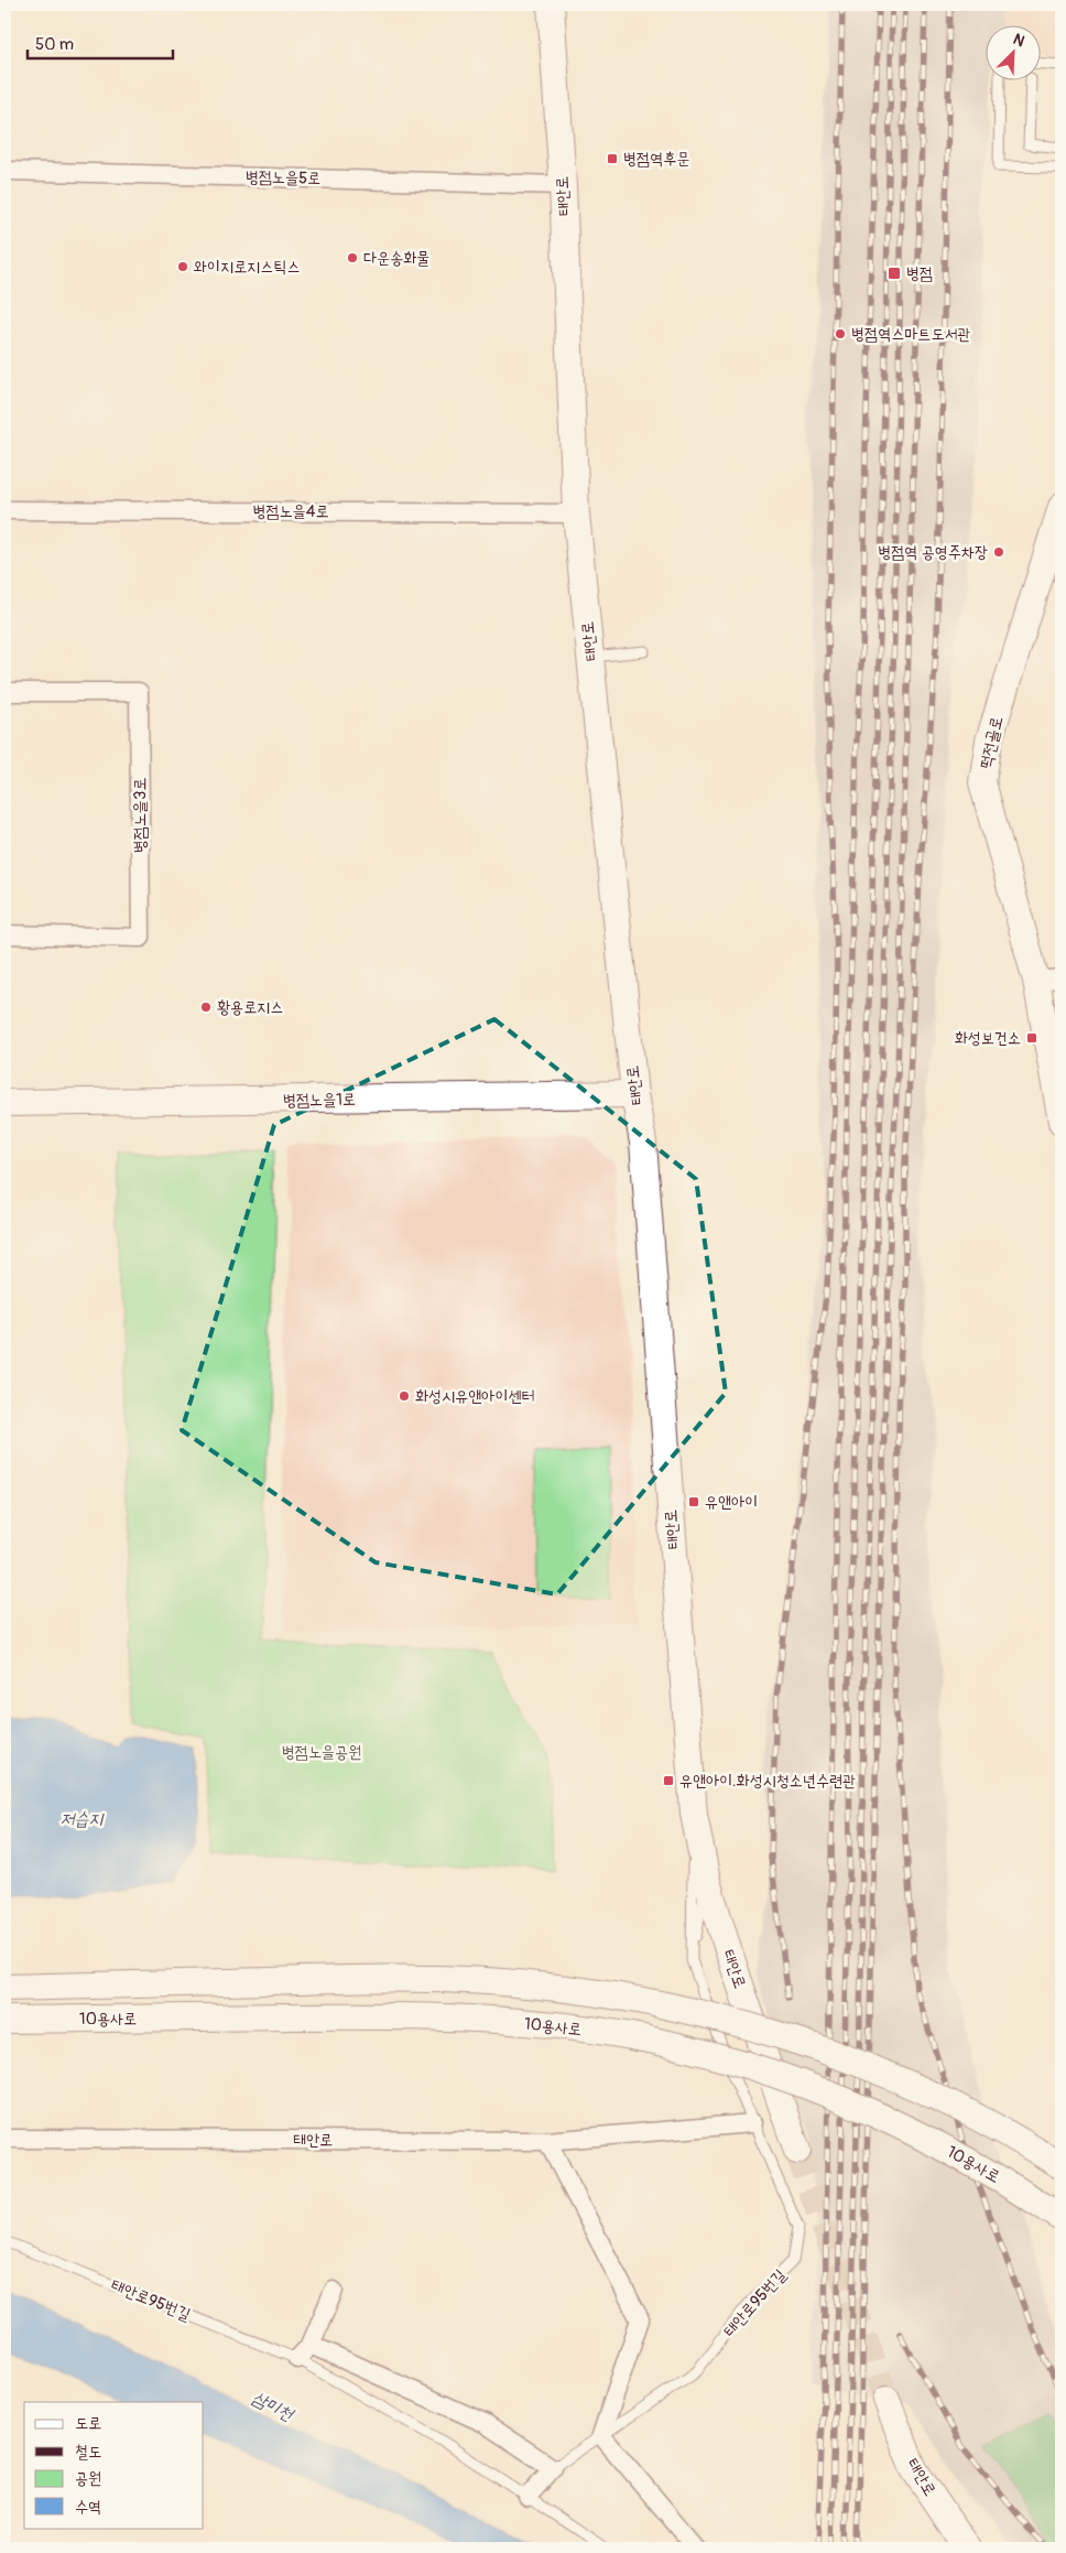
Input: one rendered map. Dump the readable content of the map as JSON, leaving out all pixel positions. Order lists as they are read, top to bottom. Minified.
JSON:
{"streets":{"street":["병점노을5로","태안로","병점노을4로","떡전골로","병점노을3로","병점노을1로","10용사로","태안로95번길"]},"crossings":[["병점노을5로","태안로"],["태안로","병점노을4로"],["태안로","병점노을1로"],["태안로","태안로95번길"]],"water":["저습지","삼미천"],"parks":["병점노을공원"],"places":{"transit":["병점역후문","병점","화성보건소","유앤아이","유앤아이.화성시청소년수련관"],"other":["다운송화물","와이지로지스틱스","병점역스마트도서관","병점역 공영주차장","황용로지스","화성시유앤아이센터"]},"legend":["도로","철도","공원","수역"],"scale_bar":"50 m","north":"top right"}
